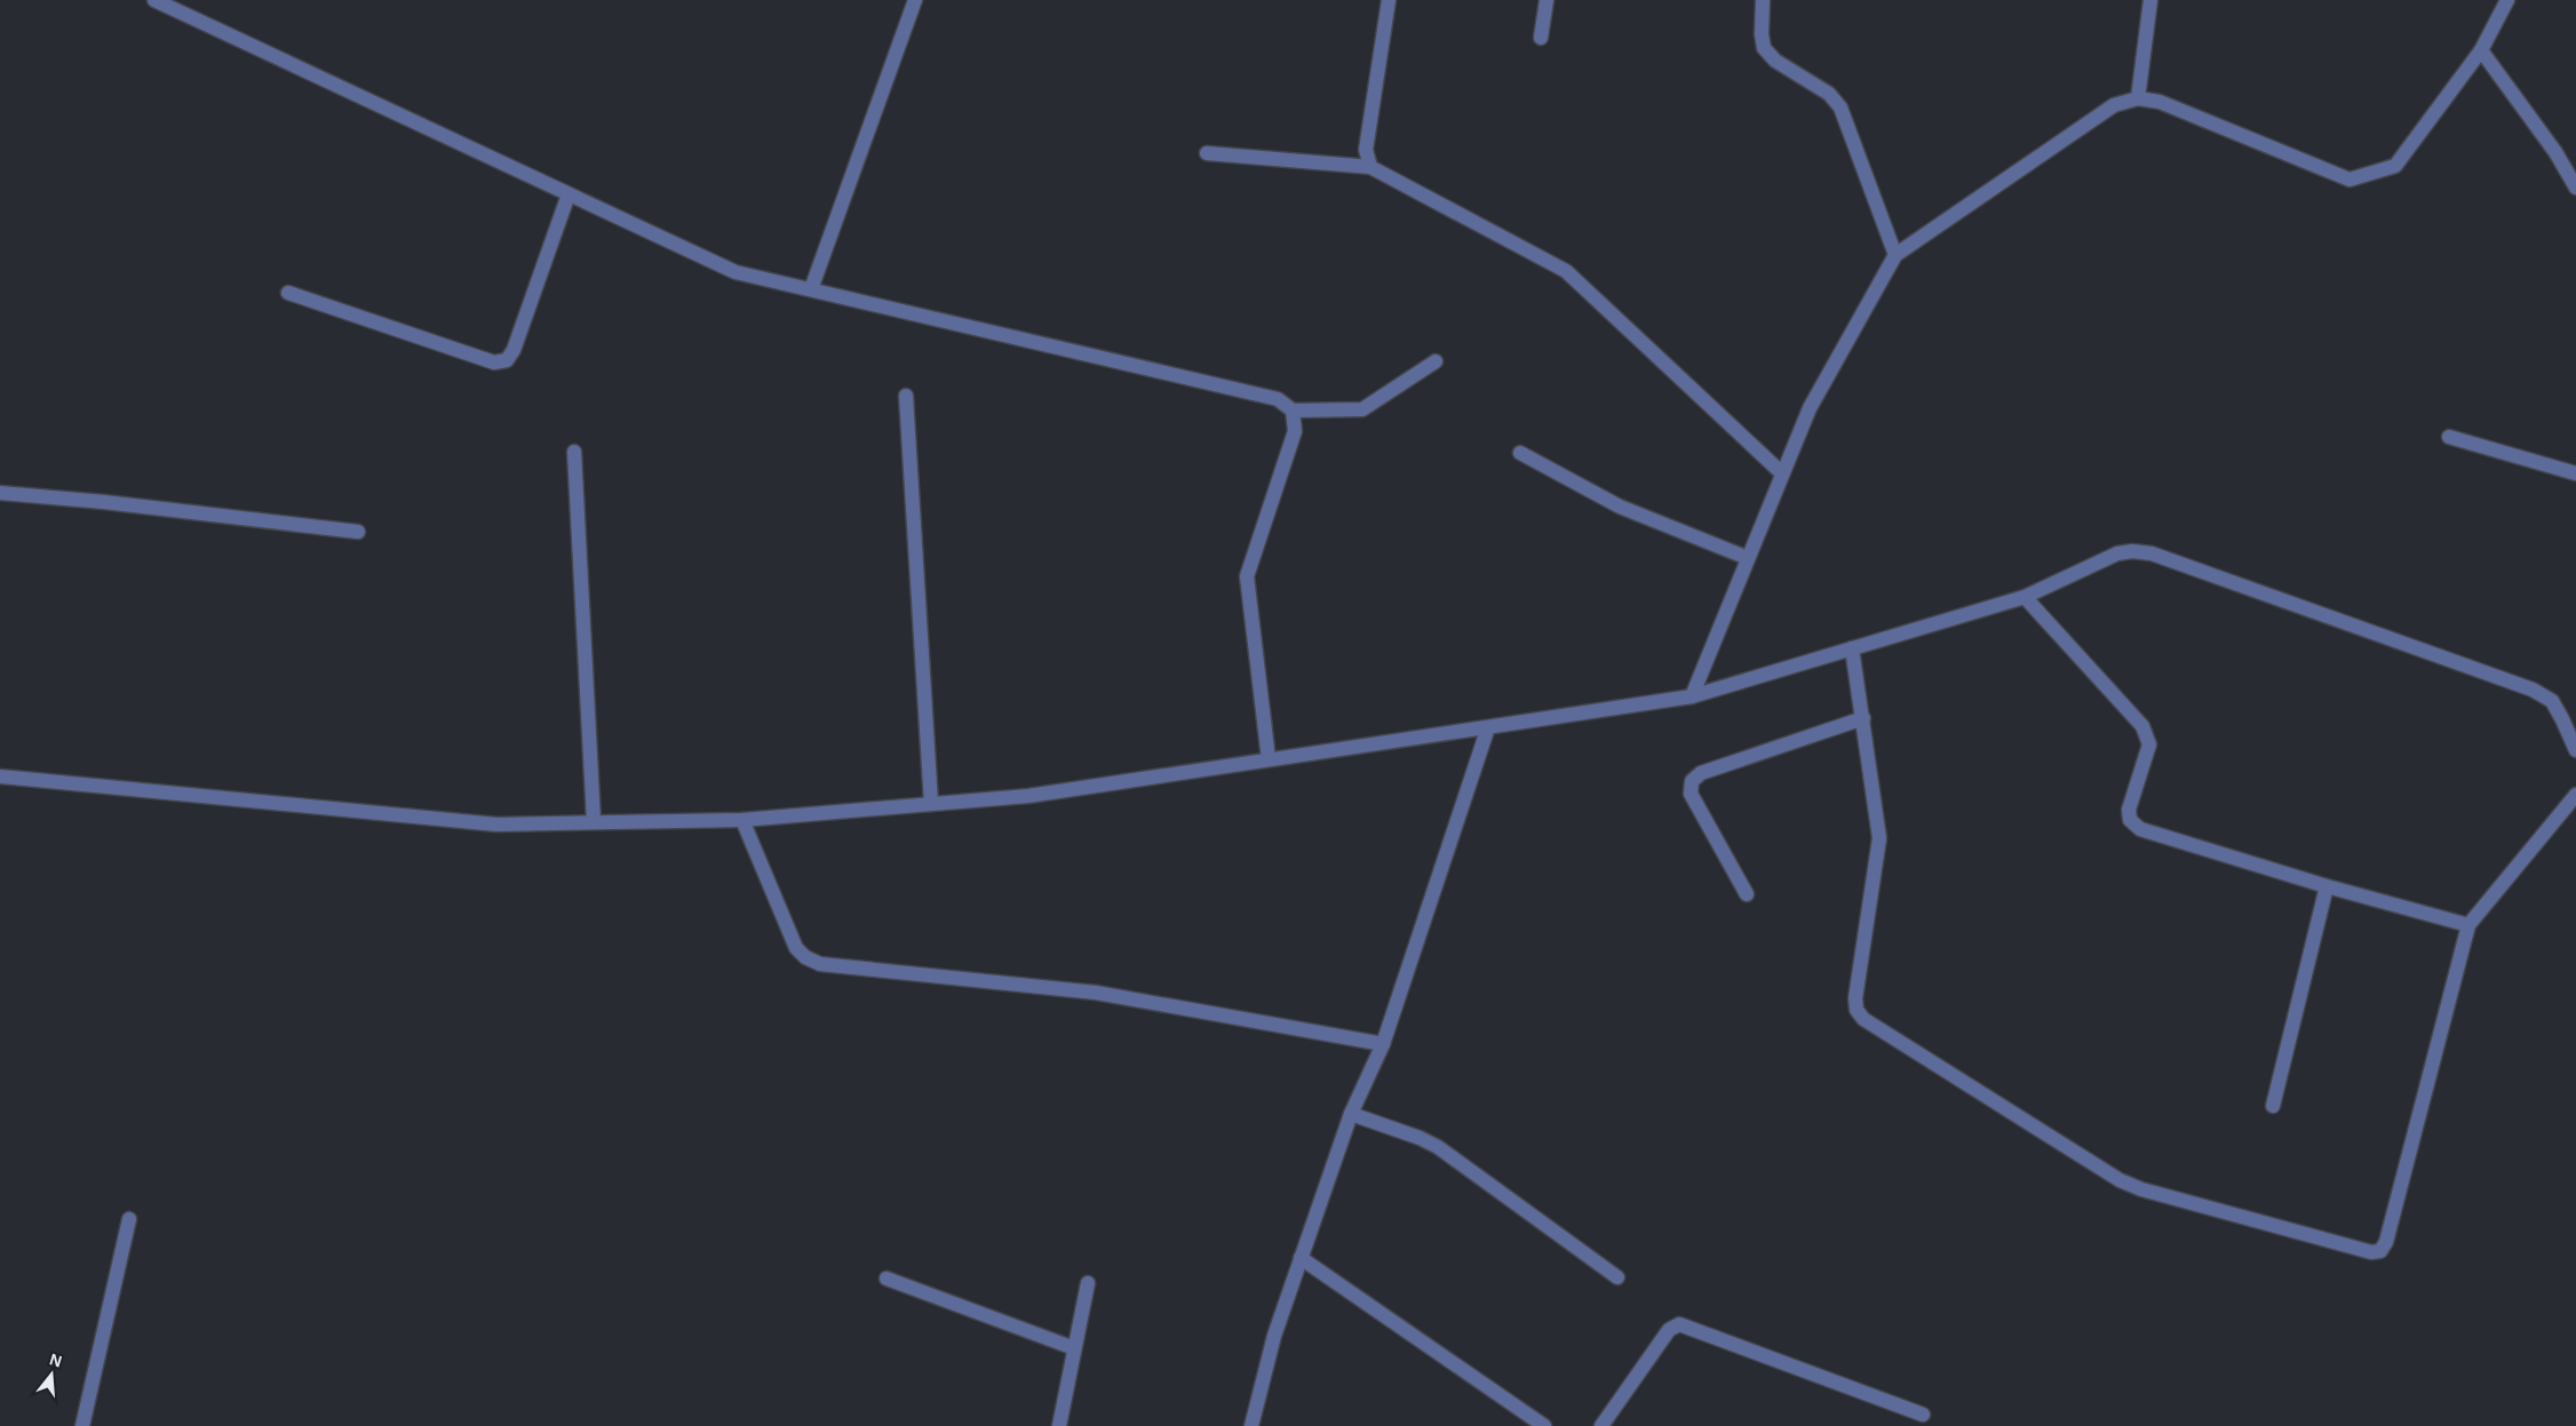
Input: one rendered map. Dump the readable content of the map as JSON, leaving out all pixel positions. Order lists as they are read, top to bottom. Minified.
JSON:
{"north":"top"}
